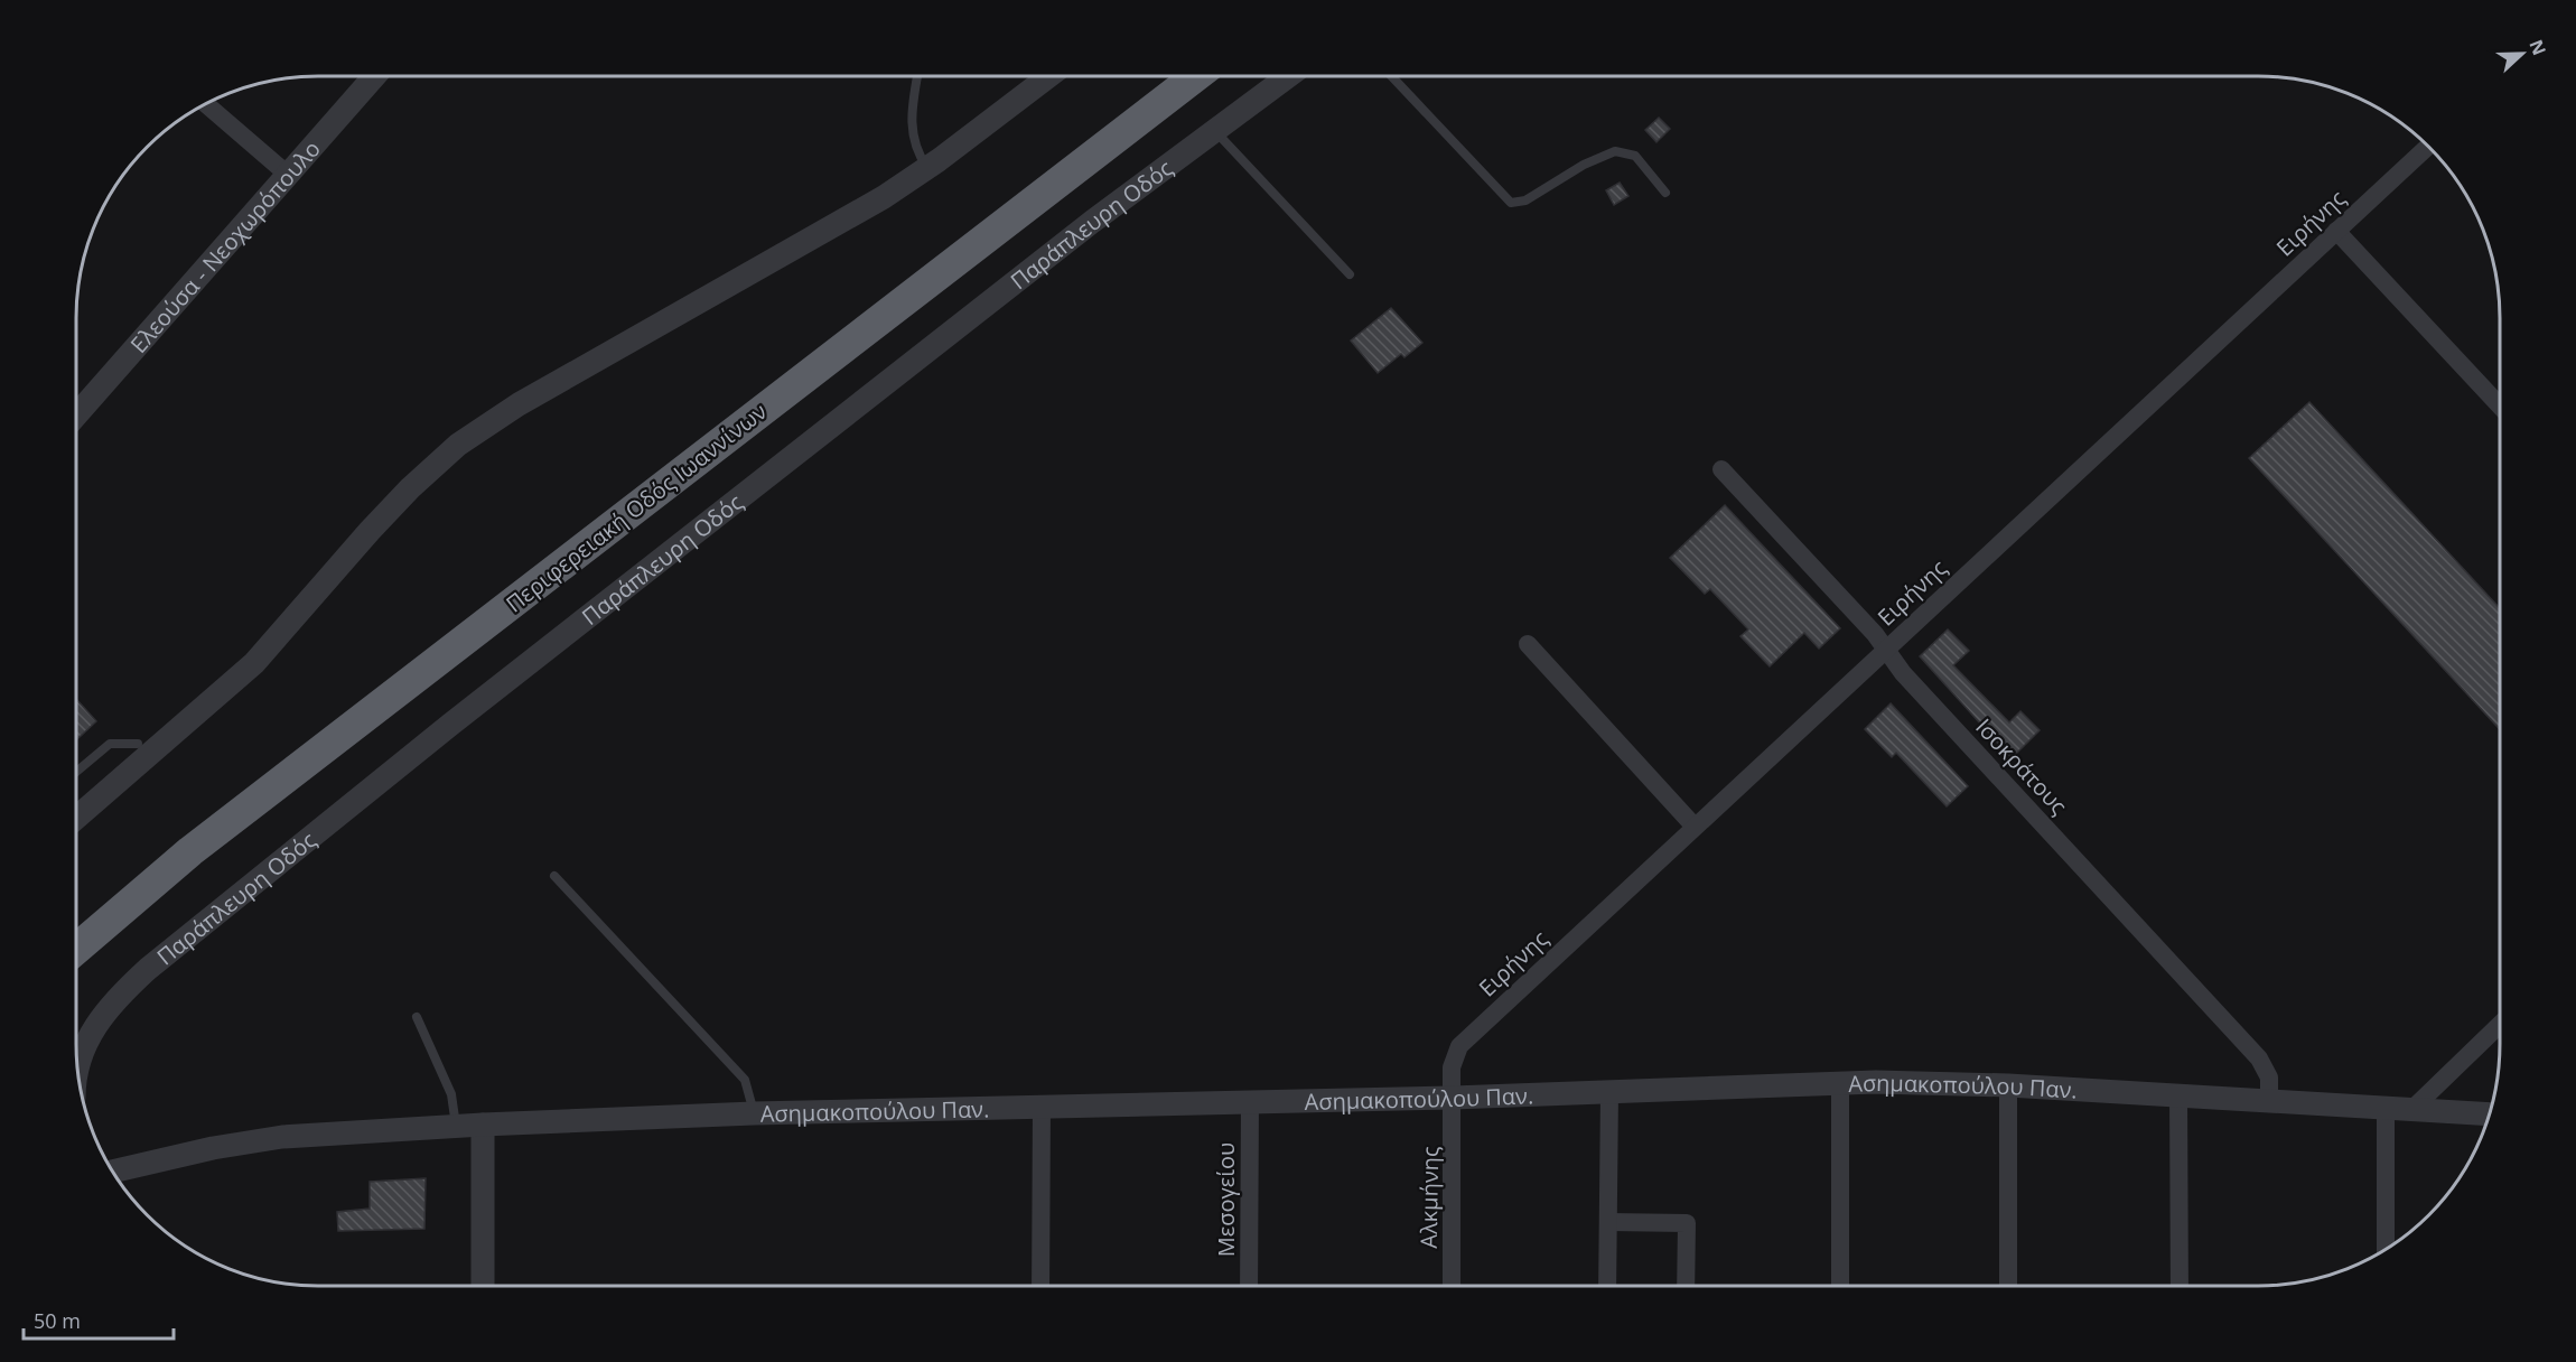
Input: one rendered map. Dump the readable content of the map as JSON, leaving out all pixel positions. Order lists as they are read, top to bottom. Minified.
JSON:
{"streets":{"highway":["Περιφερειακή Οδός Ιωαννίνων"],"street":["Ειρήνης","Παράπλευρη Οδός","Ελεούσα - Νεοχωρόπουλο","Ισοκράτους","Ασημακοπούλου Παν.","Αλκμήνης","Μεσογείου"]},"crossings":[["Ειρήνης","Ισοκράτους"],["Ειρήνης","Ασημακοπούλου Παν."],["Ειρήνης","Αλκμήνης"],["Ισοκράτους","Ασημακοπούλου Παν."],["Ασημακοπούλου Παν.","Αλκμήνης"],["Ασημακοπούλου Παν.","Μεσογείου"]],"scale_bar":"50 m","north":"right"}
